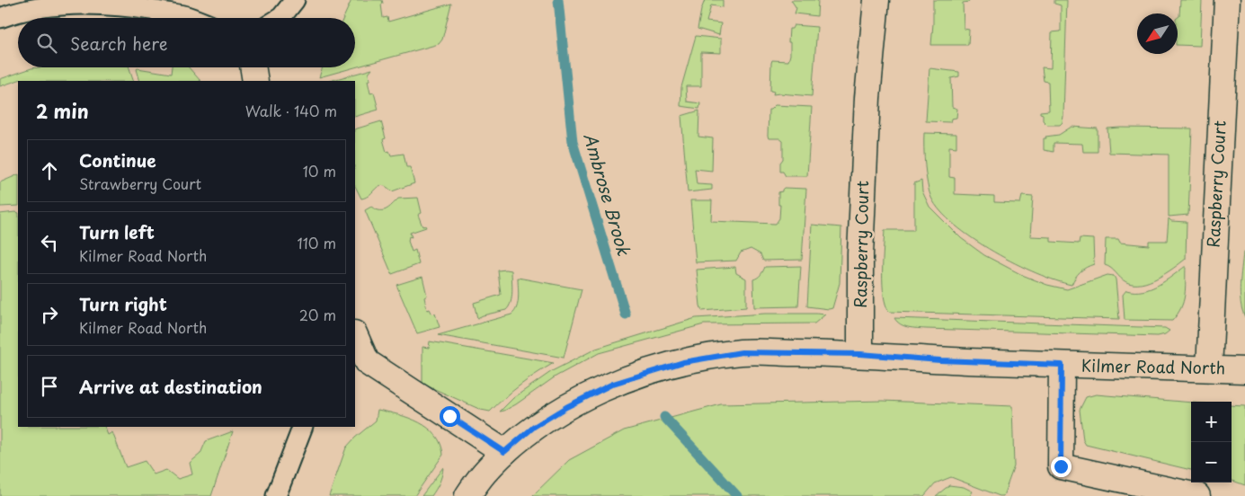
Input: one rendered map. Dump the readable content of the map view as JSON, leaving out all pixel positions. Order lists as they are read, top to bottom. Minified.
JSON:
{"streets":{"street":["Raspberry Court","Kilmer Road North"]},"crossings":[["Raspberry Court","Kilmer Road North"]],"water":["Ambrose Brook"],"north":"bottom left","page":{"search":"Search here","heading":["2 min","Walk · 140 m"],"list":[["Continue","Strawberry Court","10 m"],["Turn left","Kilmer Road North","110 m"],["Turn right","Kilmer Road North","20 m"],"Arrive at destination"],"map_buttons":["+","−"]}}
